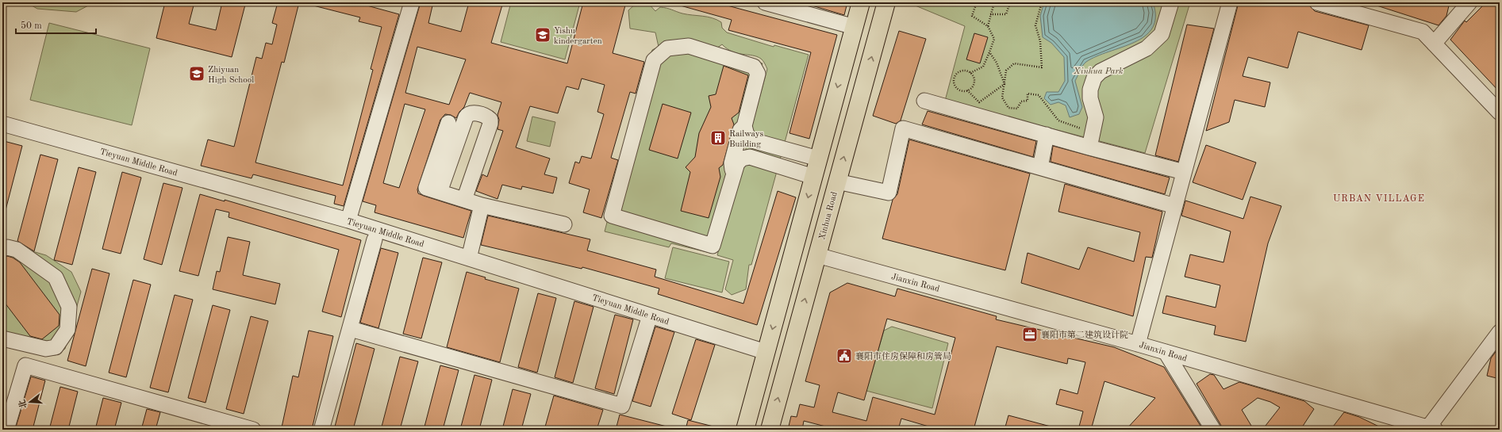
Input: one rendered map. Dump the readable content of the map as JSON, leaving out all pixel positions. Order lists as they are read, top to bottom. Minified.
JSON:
{"streets":{"main road":["Xinhua Road"],"street":["Tieyuan Middle Road","Jianxin Road"]},"crossings":[["Xinhua Road","Jianxin Road"]],"districts":["URBAN VILLAGE"],"parks":["Xinhua Park"],"places":{"school or university":["Yishu kindergarten","Zhiyuan High School"],"building":["Railways Building"],"office":["襄阳市第二建筑设计院"],"public building":["襄阳市住房保障和房管局"]},"scale_bar":"50 m","north":"left"}
